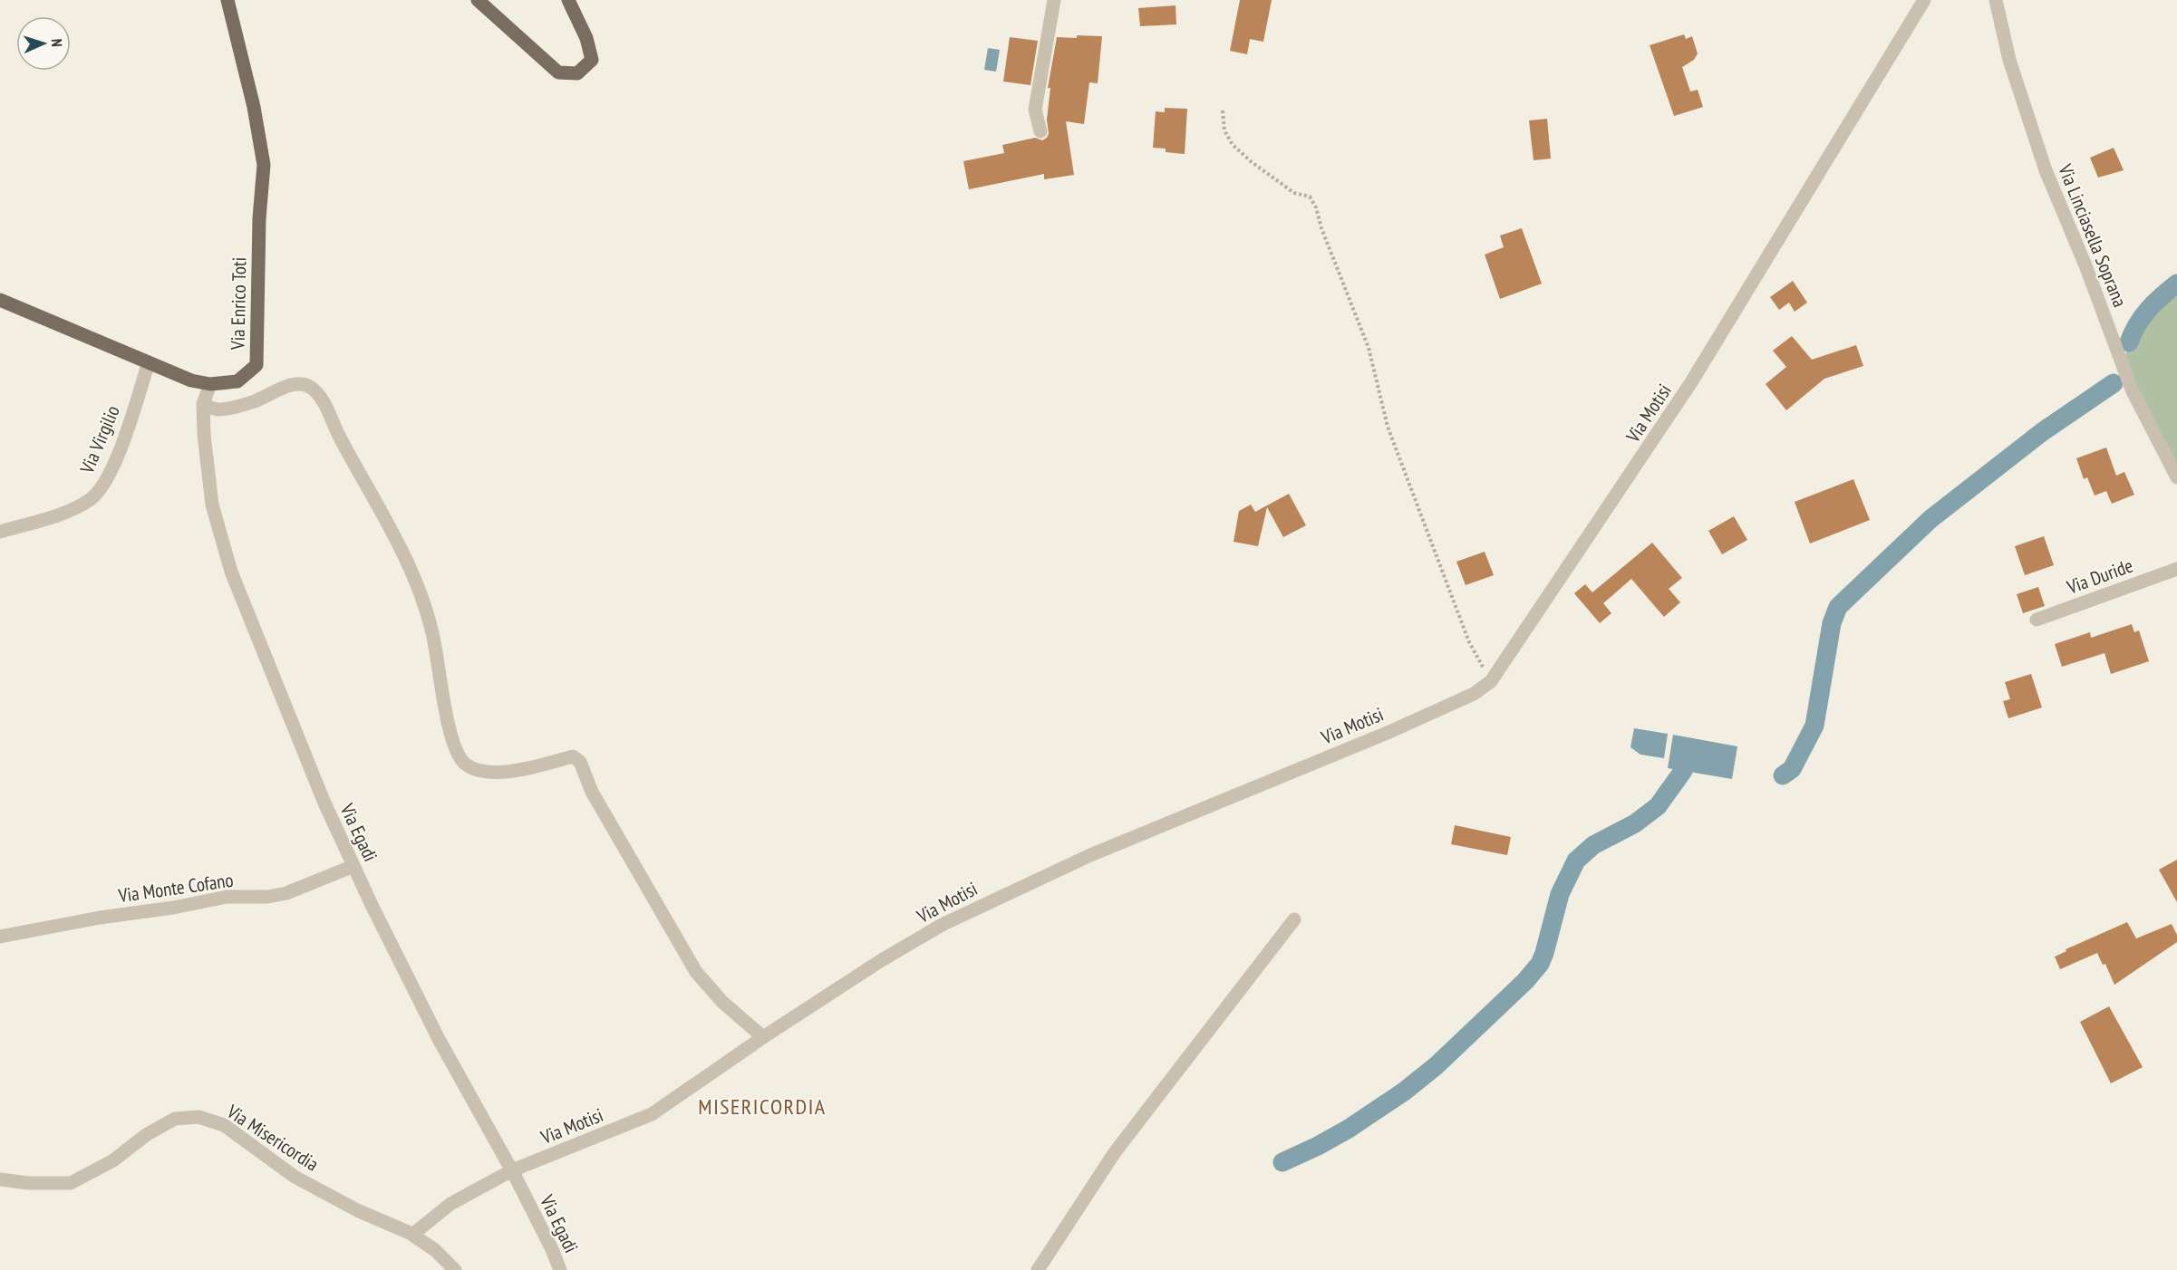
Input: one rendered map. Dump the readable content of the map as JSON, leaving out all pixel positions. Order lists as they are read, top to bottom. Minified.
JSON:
{"streets":{"main road":["Via Enrico Toti"],"street":["Via Linciasella Soprana","Via Motisi","Via Virgilio","Via Duride","Via Egadi","Via Monte Cofano","Via Misericordia"]},"crossings":[["Via Enrico Toti","Via Virgilio"],["Via Enrico Toti","Via Egadi"],["Via Motisi","Via Egadi"],["Via Motisi","Via Misericordia"],["Via Egadi","Via Monte Cofano"]],"districts":["MISERICORDIA"],"north":"right"}
